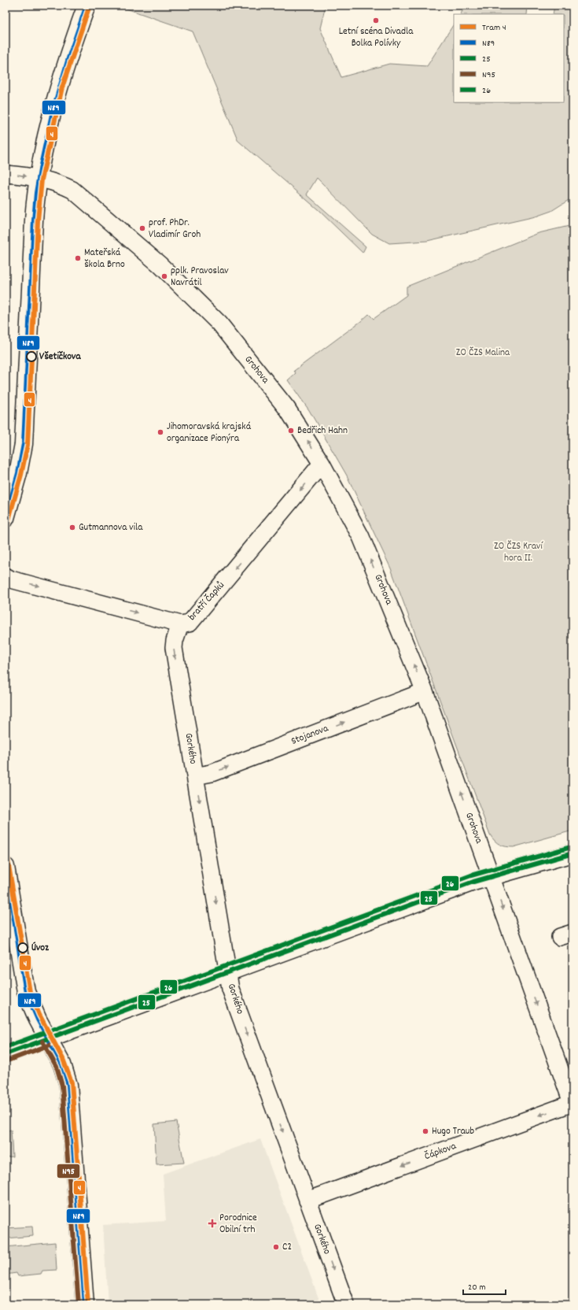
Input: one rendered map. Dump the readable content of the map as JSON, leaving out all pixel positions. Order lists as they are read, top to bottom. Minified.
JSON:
{"streets":{"street":["Grohova","bratří Čapků","Stojanova","Gorkého","Čápkova"]},"crossings":[["Grohova","bratří Čapků"],["Grohova","Stojanova"],["Grohova","Čápkova"],["bratří Čapků","Gorkého"],["Stojanova","Gorkého"],["Gorkého","Čápkova"]],"one_way":["Stojanova","Gorkého","Čápkova"],"parks":["ZO ČZS Malina","ZO ČZS Kraví hora II."],"places":{"other":["Letní scéna Divadla Bolka Polívky","prof. PhDr. Vladimír Groh","Mateřská škola Brno","pplk. Pravoslav Navrátil","Všetičkova","Bedřich Hahn","Jihomoravská krajská organizace Pionýra","Gutmannova vila","Úvoz","Hugo Traub","C2"],"health":["Porodnice Obilní trh"]},"lines":["tram line 4","transit line N89","transit line 26","transit line 25","transit line N95"],"legend":["Tram 4","N89","25","N95","26"],"scale_bar":"20 m"}
